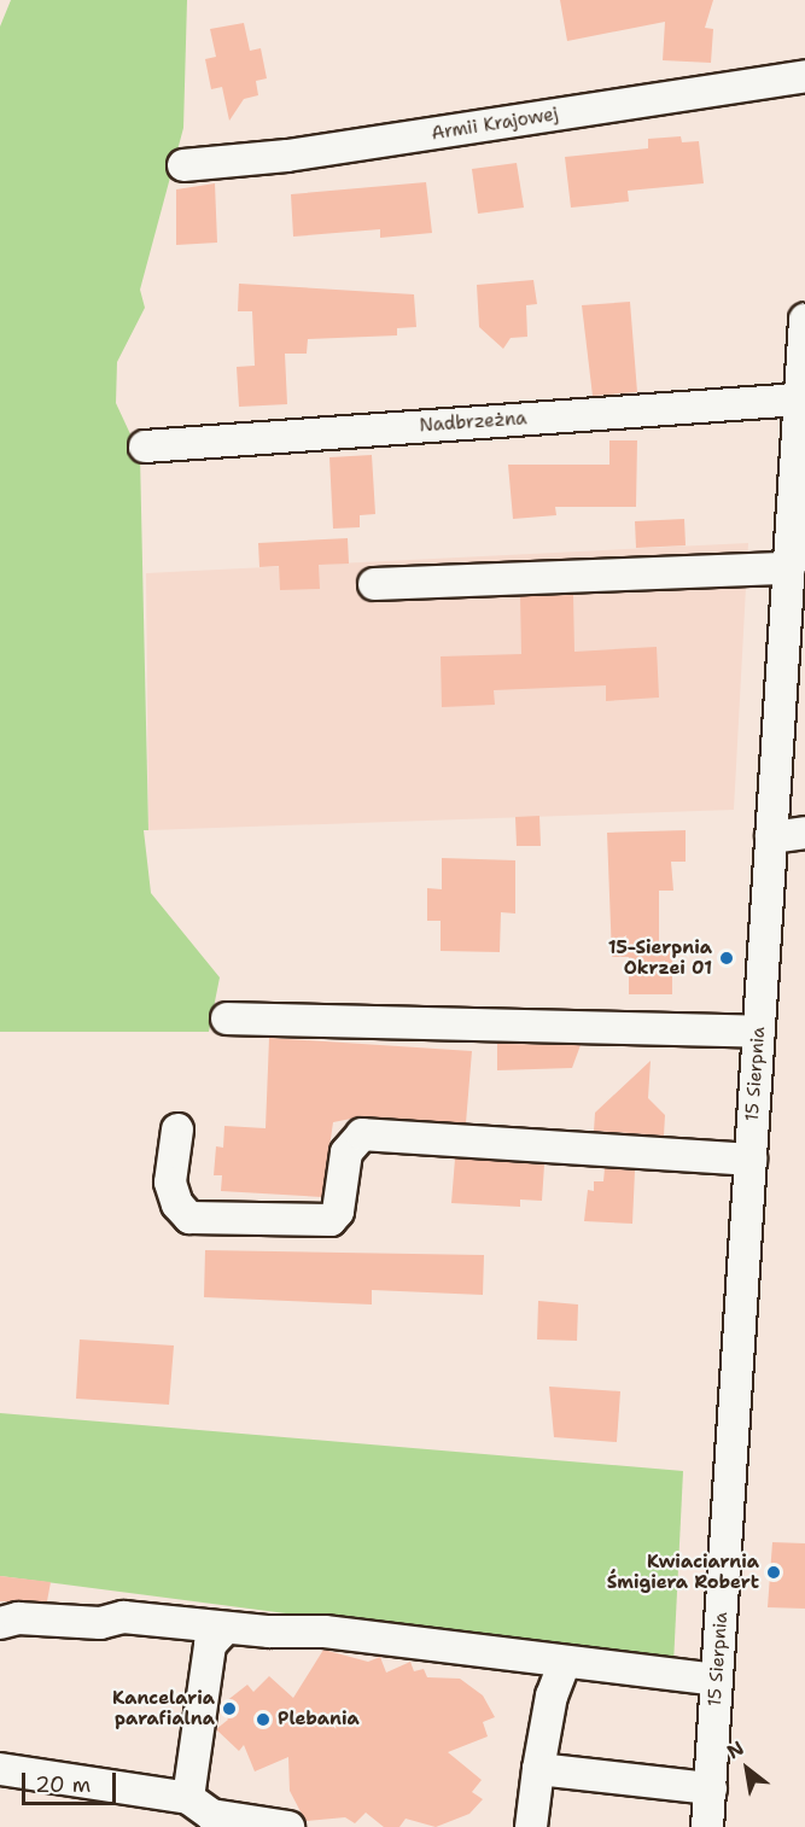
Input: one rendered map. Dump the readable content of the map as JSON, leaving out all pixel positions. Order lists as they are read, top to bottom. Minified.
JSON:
{"streets":{"street":["Armii Krajowej","Nadbrzeżna","15 Sierpnia"]},"crossings":[["Nadbrzeżna","15 Sierpnia"]],"places":["15-Sierpnia Okrzei 01","Kwiaciarnia Śmigiera Robert","Kancelaria parafialna","Plebania"],"scale_bar":"20 m","north":"top left"}
